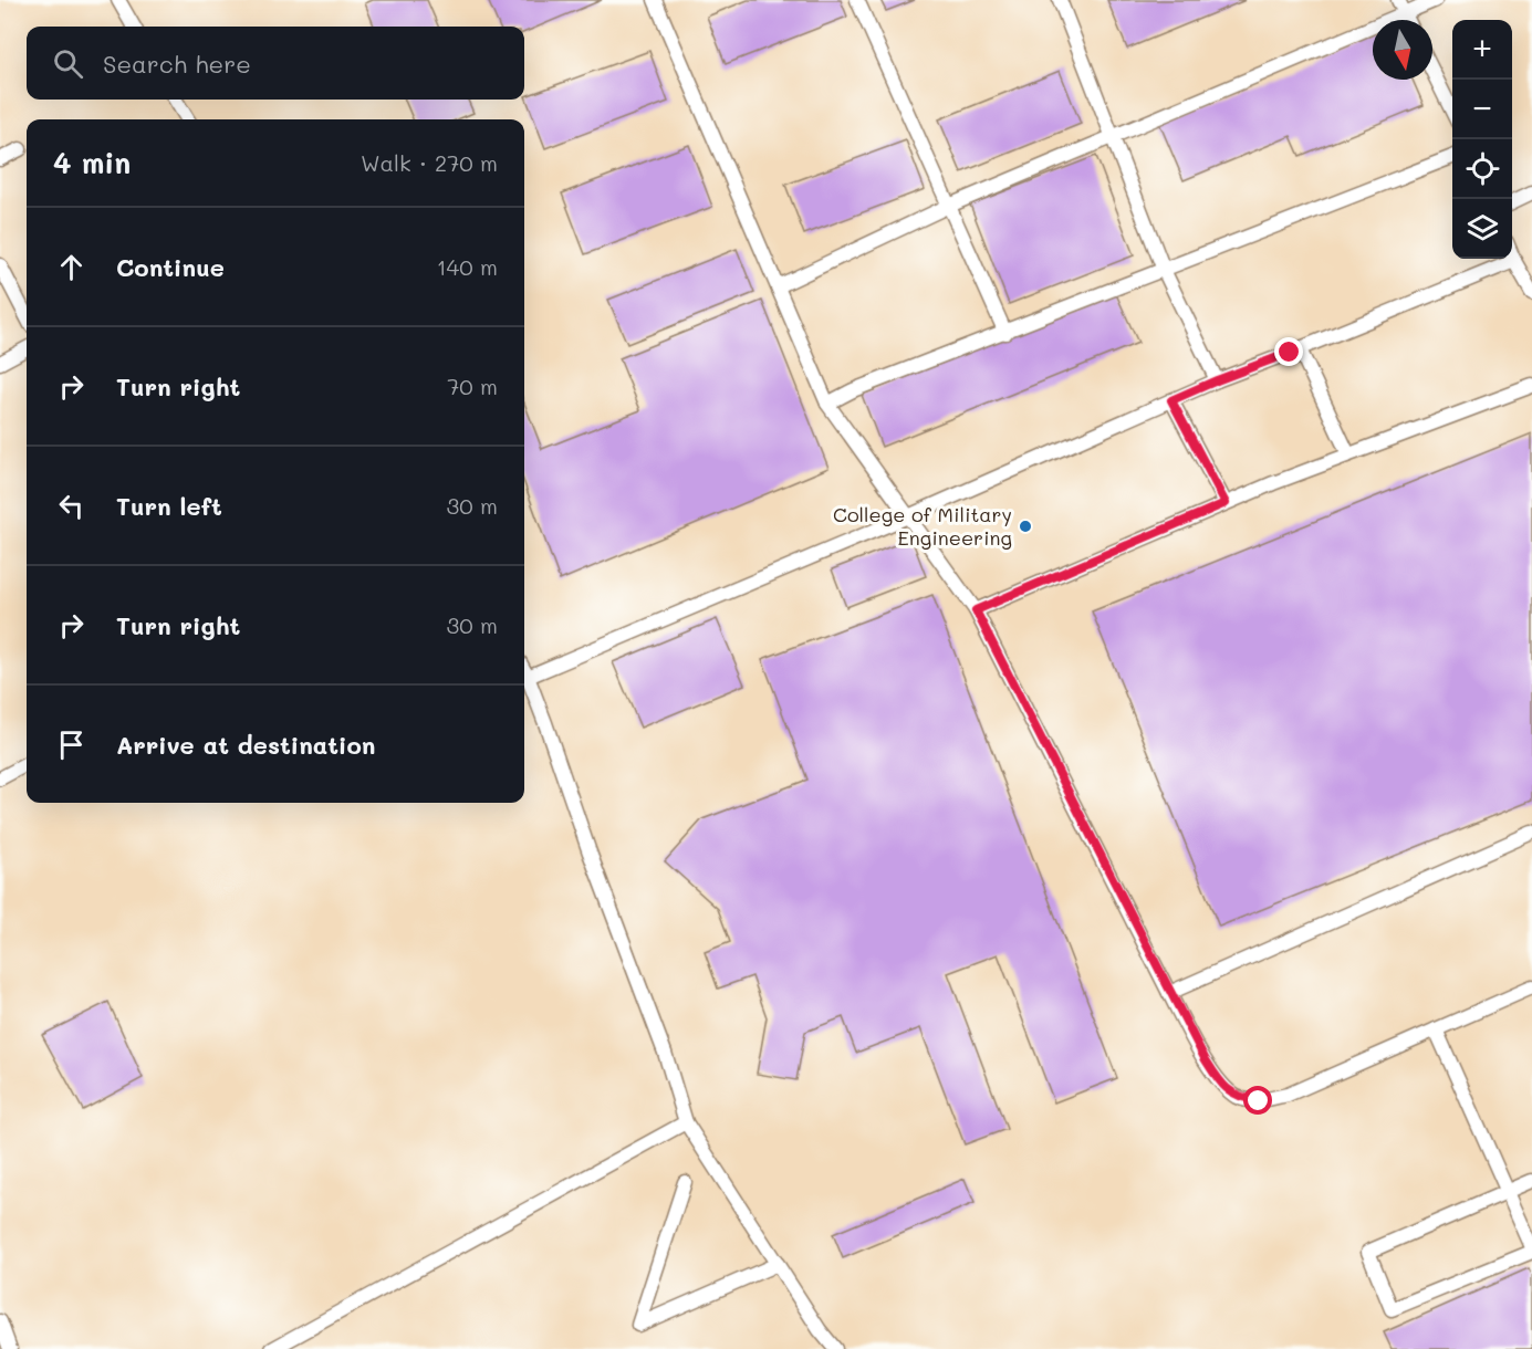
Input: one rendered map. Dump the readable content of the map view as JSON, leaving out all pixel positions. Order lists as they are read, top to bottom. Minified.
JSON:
{"places":["College of Military Engineering"],"north":"bottom","page":{"map_buttons":["+","−"],"search":"Search here","heading":["4 min","Walk · 270 m"],"list":[["Continue","140 m"],["Turn right","70 m"],["Turn left","30 m"],["Turn right","30 m"],"Arrive at destination"]}}
